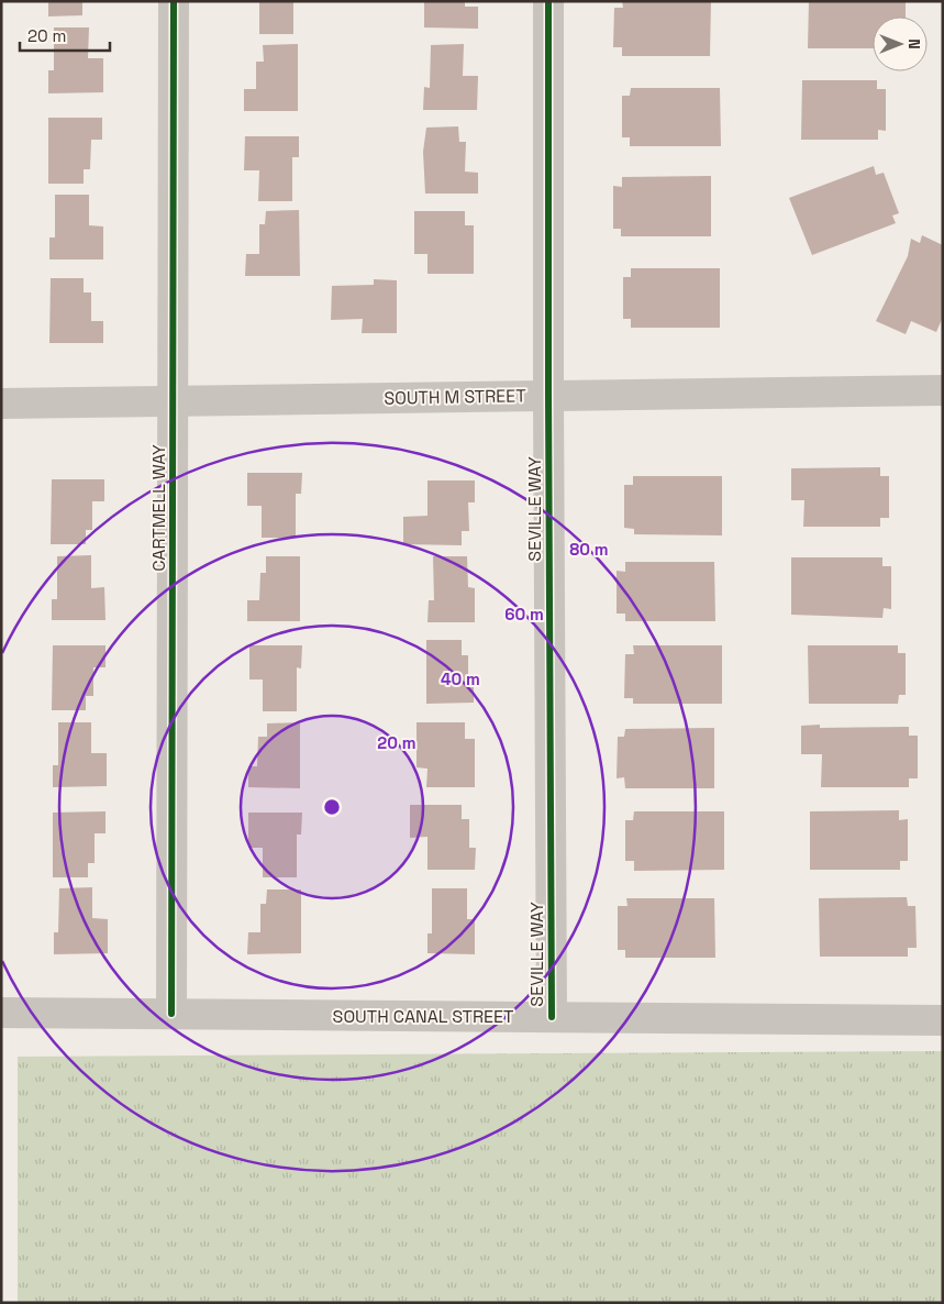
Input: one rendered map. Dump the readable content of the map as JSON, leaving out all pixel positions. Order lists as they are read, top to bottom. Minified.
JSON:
{"streets":{"street":["SOUTH M STREET","CARTMELL WAY","SEVILLE WAY","SOUTH CANAL STREET"]},"crossings":[["SOUTH M STREET","CARTMELL WAY"],["SOUTH M STREET","SEVILLE WAY"],["CARTMELL WAY","SOUTH CANAL STREET"],["SEVILLE WAY","SOUTH CANAL STREET"]],"scale_bar":"20 m","north":"right","rings":["80 m","60 m","40 m","20 m"]}
